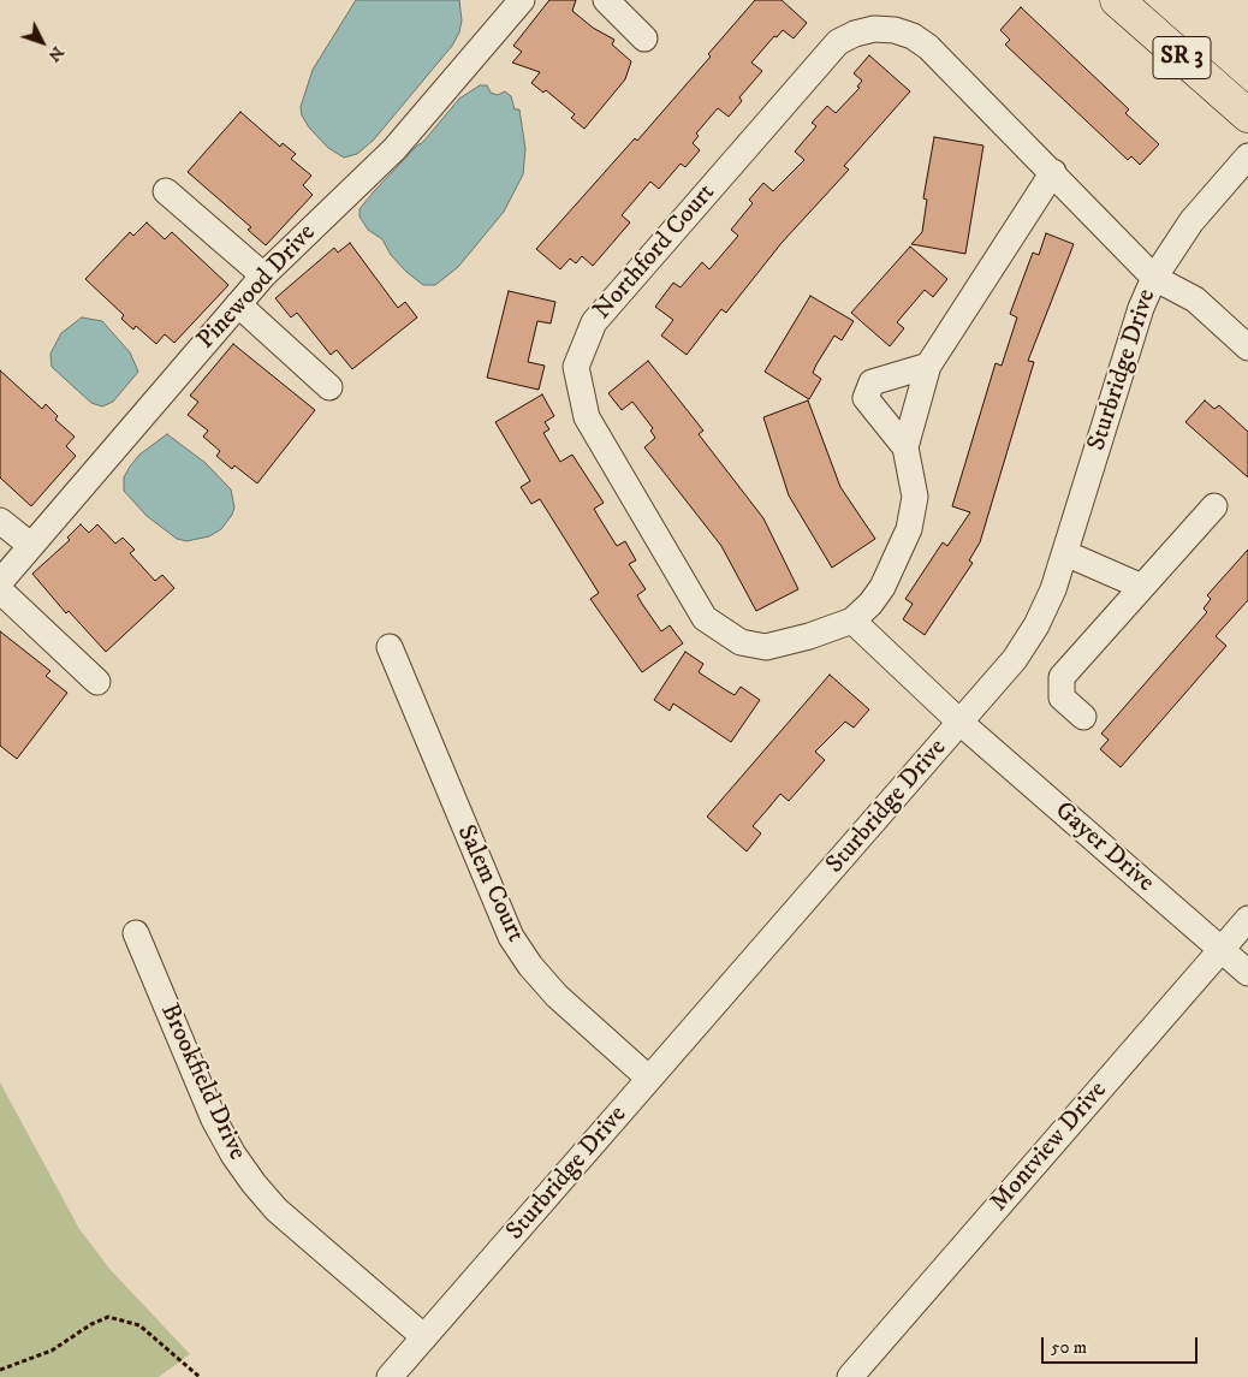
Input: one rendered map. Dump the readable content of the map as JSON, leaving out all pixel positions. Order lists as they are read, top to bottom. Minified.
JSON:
{"streets":{"main road":["SR 3"],"street":["Northford Court","Pinewood Drive","Sturbridge Drive","Gayer Drive","Salem Court","Brookfield Drive","Montview Drive"]},"crossings":[["Northford Court","Sturbridge Drive"],["Sturbridge Drive","Gayer Drive"],["Sturbridge Drive","Salem Court"],["Sturbridge Drive","Brookfield Drive"],["Gayer Drive","Montview Drive"]],"scale_bar":"50 m","north":"bottom right"}
